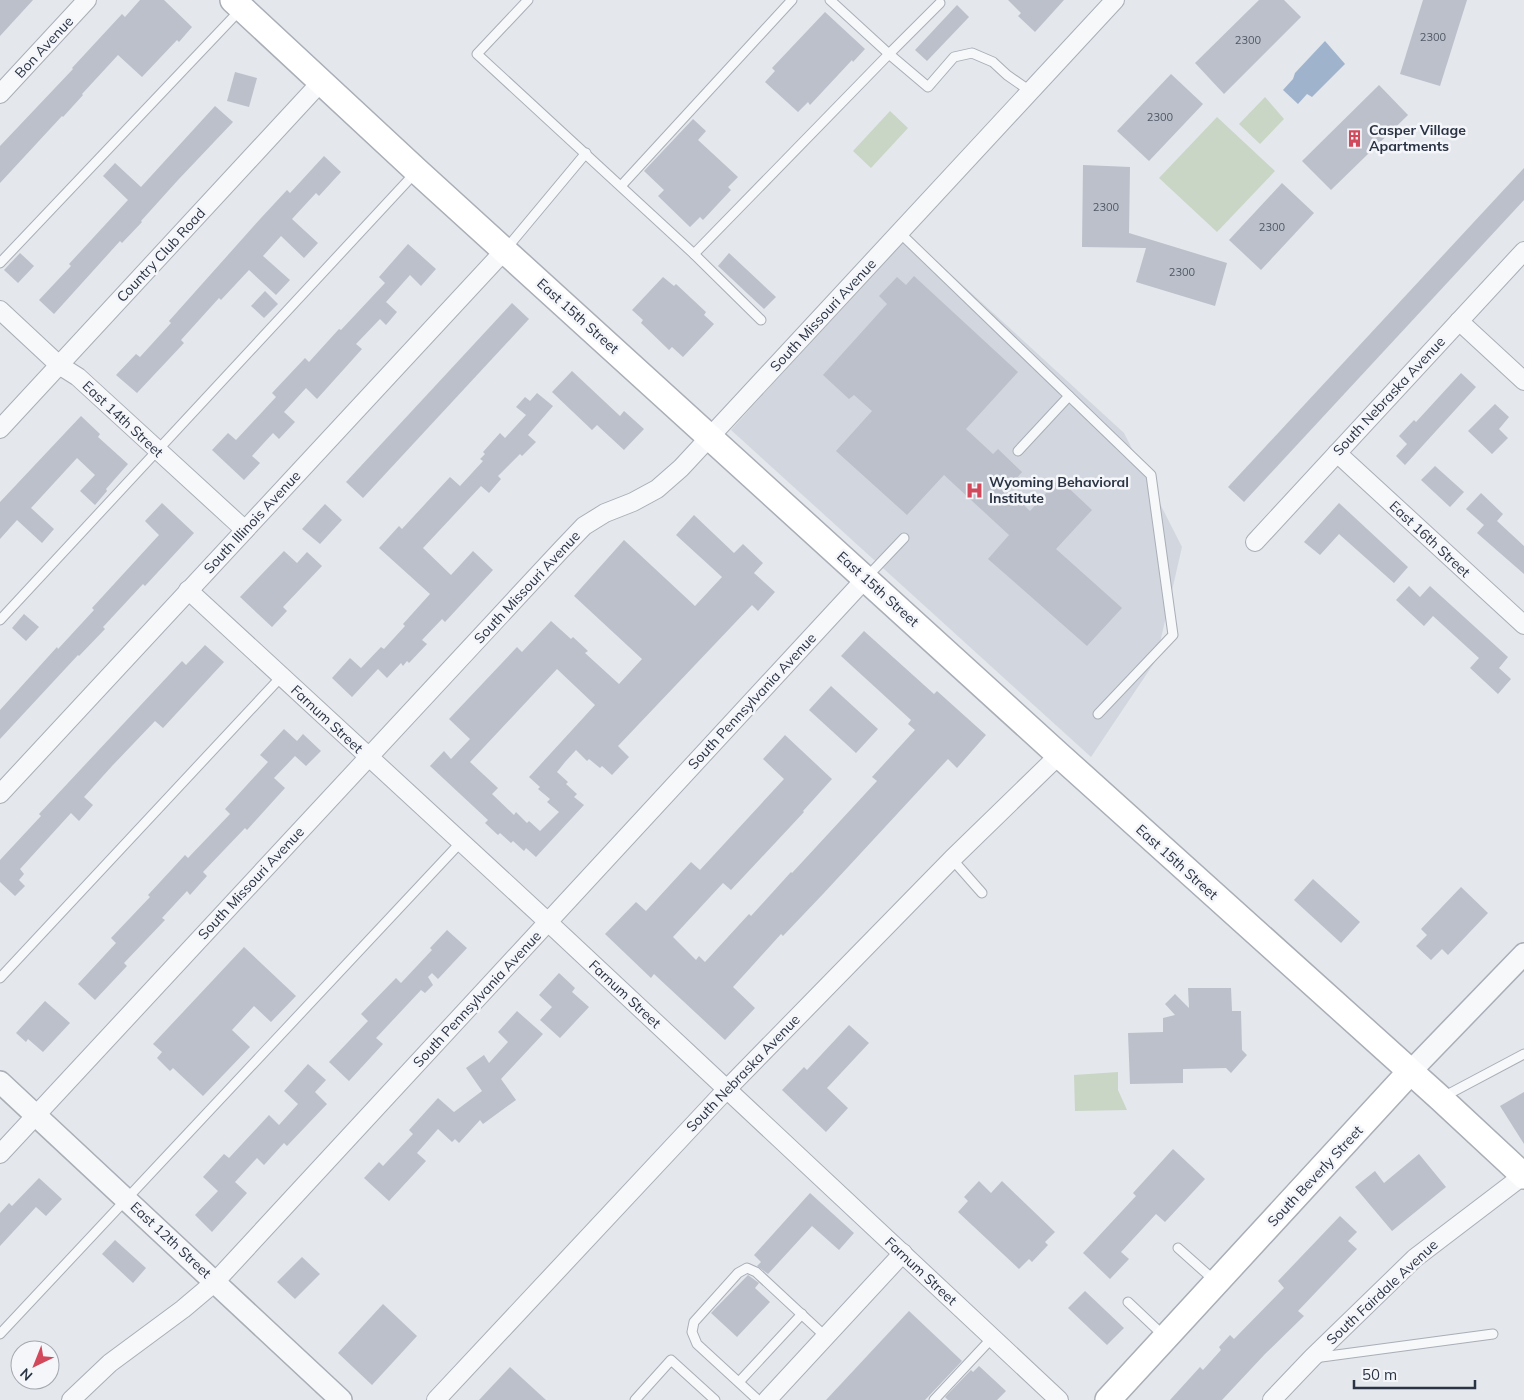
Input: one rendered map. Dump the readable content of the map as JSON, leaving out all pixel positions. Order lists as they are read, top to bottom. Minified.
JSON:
{"streets":{"main road":["East 15th Street","South Beverly Street"],"street":["Bon Avenue","Country Club Road","South Missouri Avenue","South Nebraska Avenue","East 14th Street","South Illinois Avenue","East 16th Street","South Pennsylvania Avenue","Farnum Street","East 12th Street","South Fairdale Avenue"]},"crossings":[["Country Club Road","East 15th Street"],["Country Club Road","East 14th Street"],["South Missouri Avenue","East 15th Street"],["South Missouri Avenue","Farnum Street"],["South Missouri Avenue","East 12th Street"],["East 15th Street","South Nebraska Avenue"],["East 15th Street","South Illinois Avenue"],["East 15th Street","South Pennsylvania Avenue"],["East 15th Street","South Beverly Street"],["East 15th Street","South Fairdale Avenue"],["South Nebraska Avenue","East 16th Street"],["South Nebraska Avenue","Farnum Street"],["East 14th Street","South Illinois Avenue"],["South Illinois Avenue","Farnum Street"],["South Pennsylvania Avenue","Farnum Street"],["South Pennsylvania Avenue","East 12th Street"]],"places":{"building":["Casper Village Apartments"],"hospital":["Wyoming Behavioral Institute"]},"house_numbers":["2300","2300","2300","2300","2300","2300"],"scale_bar":"50 m","north":"bottom left"}
